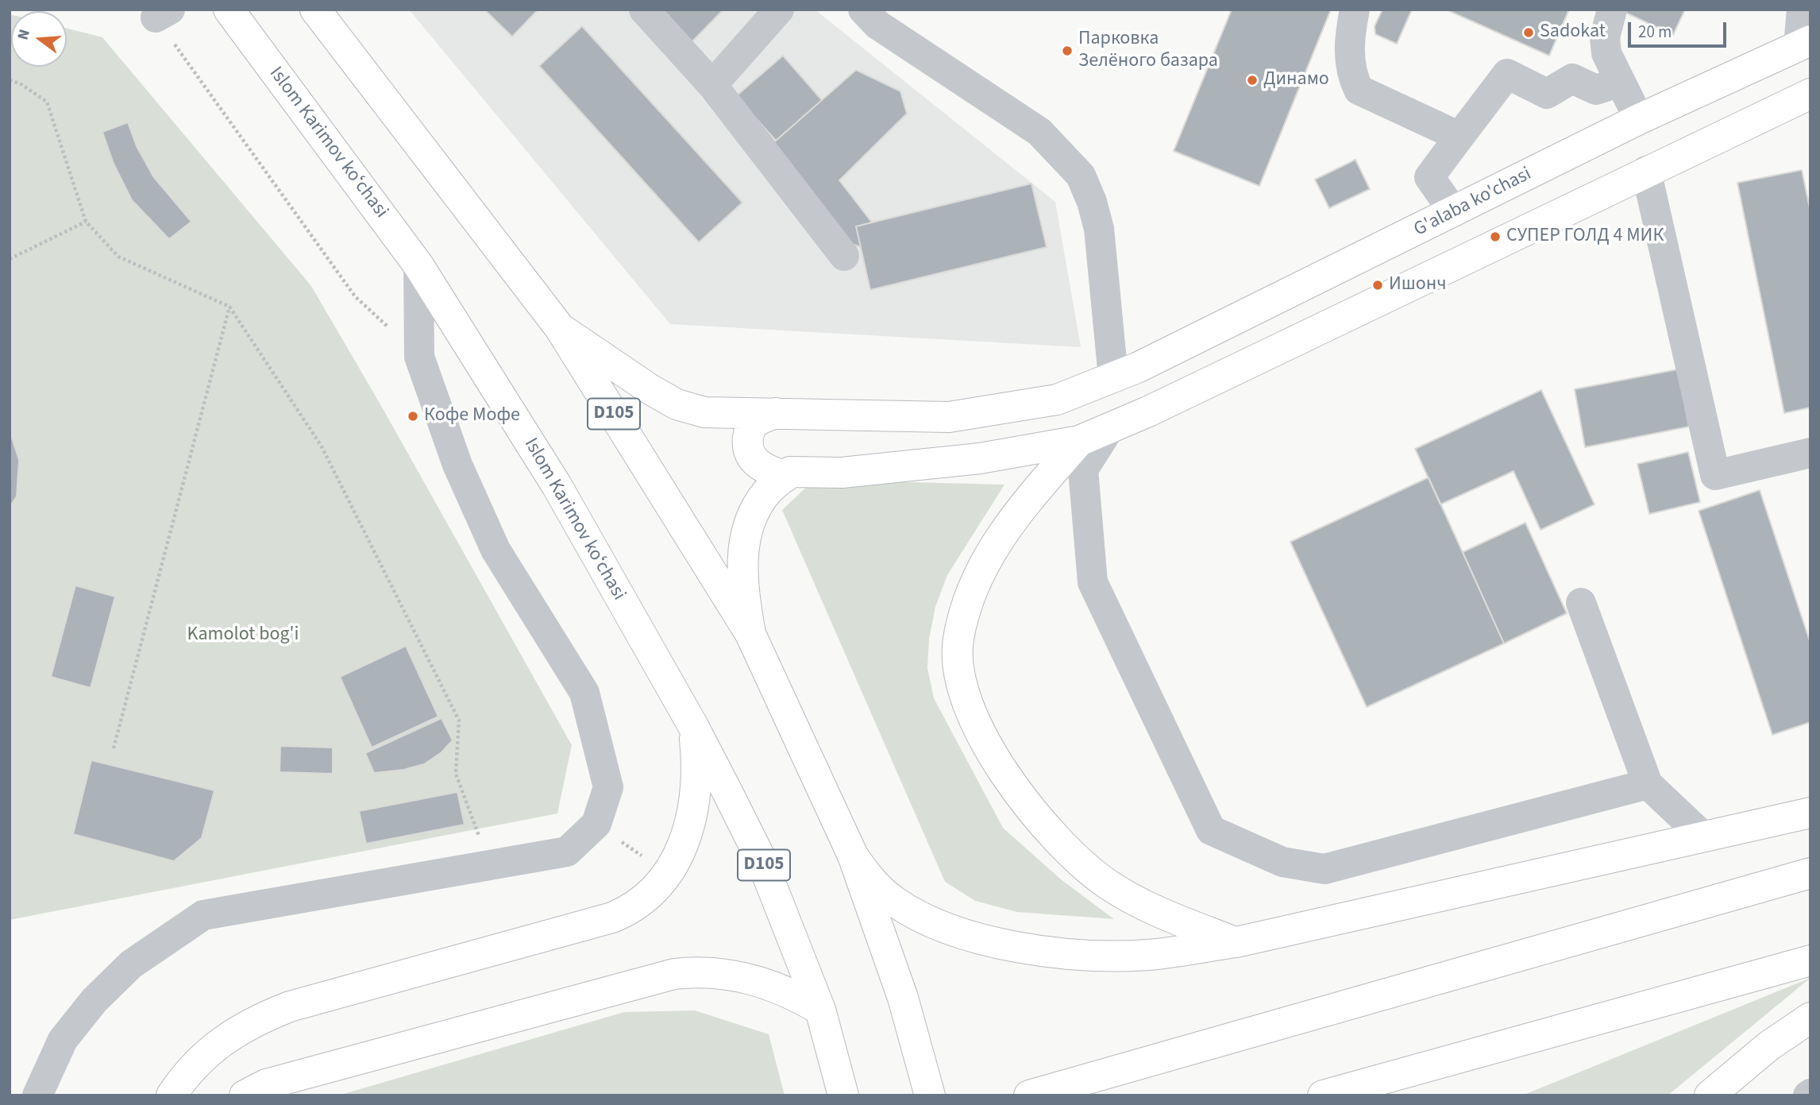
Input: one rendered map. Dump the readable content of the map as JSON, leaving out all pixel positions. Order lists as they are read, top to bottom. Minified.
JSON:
{"streets":{"main road":["Islom Karimov koʻchasi","G'alaba ko'chasi","D105"]},"crossings":[["G'alaba ko'chasi","D105"]],"parks":["Kamolot bog'i"],"places":["Sadokat","Парковка Зелёного базара","Динамо","СУПЕР ГОЛД 4 МИК","Ишонч","Кофе Мофе"],"scale_bar":"20 m","north":"left"}
